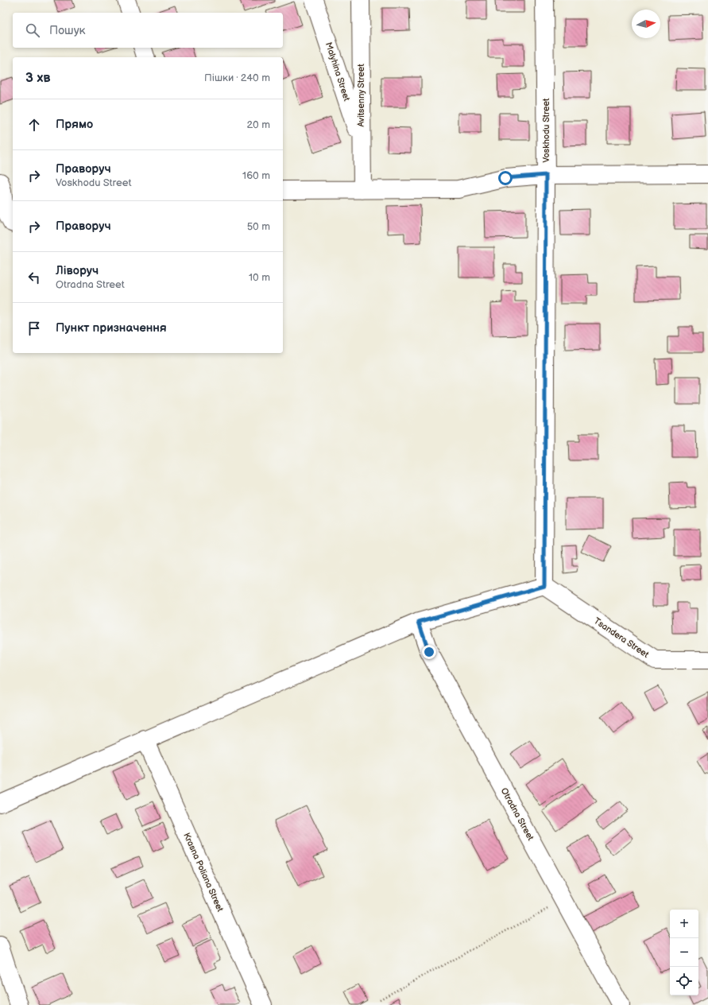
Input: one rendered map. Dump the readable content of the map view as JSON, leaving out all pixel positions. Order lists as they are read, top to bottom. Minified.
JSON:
{"streets":{"street":["Malyhina Street","Avitsenny Street","Voskhodu Street","Tsandera Street","Otradna Street","Krasna Poliana Street"]},"crossings":[["Malyhina Street","Avitsenny Street"],["Voskhodu Street","Tsandera Street"]],"north":"right","page":{"search":"Пошук","heading":["3 хв","Пішки · 240 m"],"list":[["Прямо","20 m"],["Праворуч","Voskhodu Street","160 m"],["Праворуч","50 m"],["Ліворуч","Otradna Street","10 m"],"Пункт призначення"],"map_buttons":["+","−"]}}
